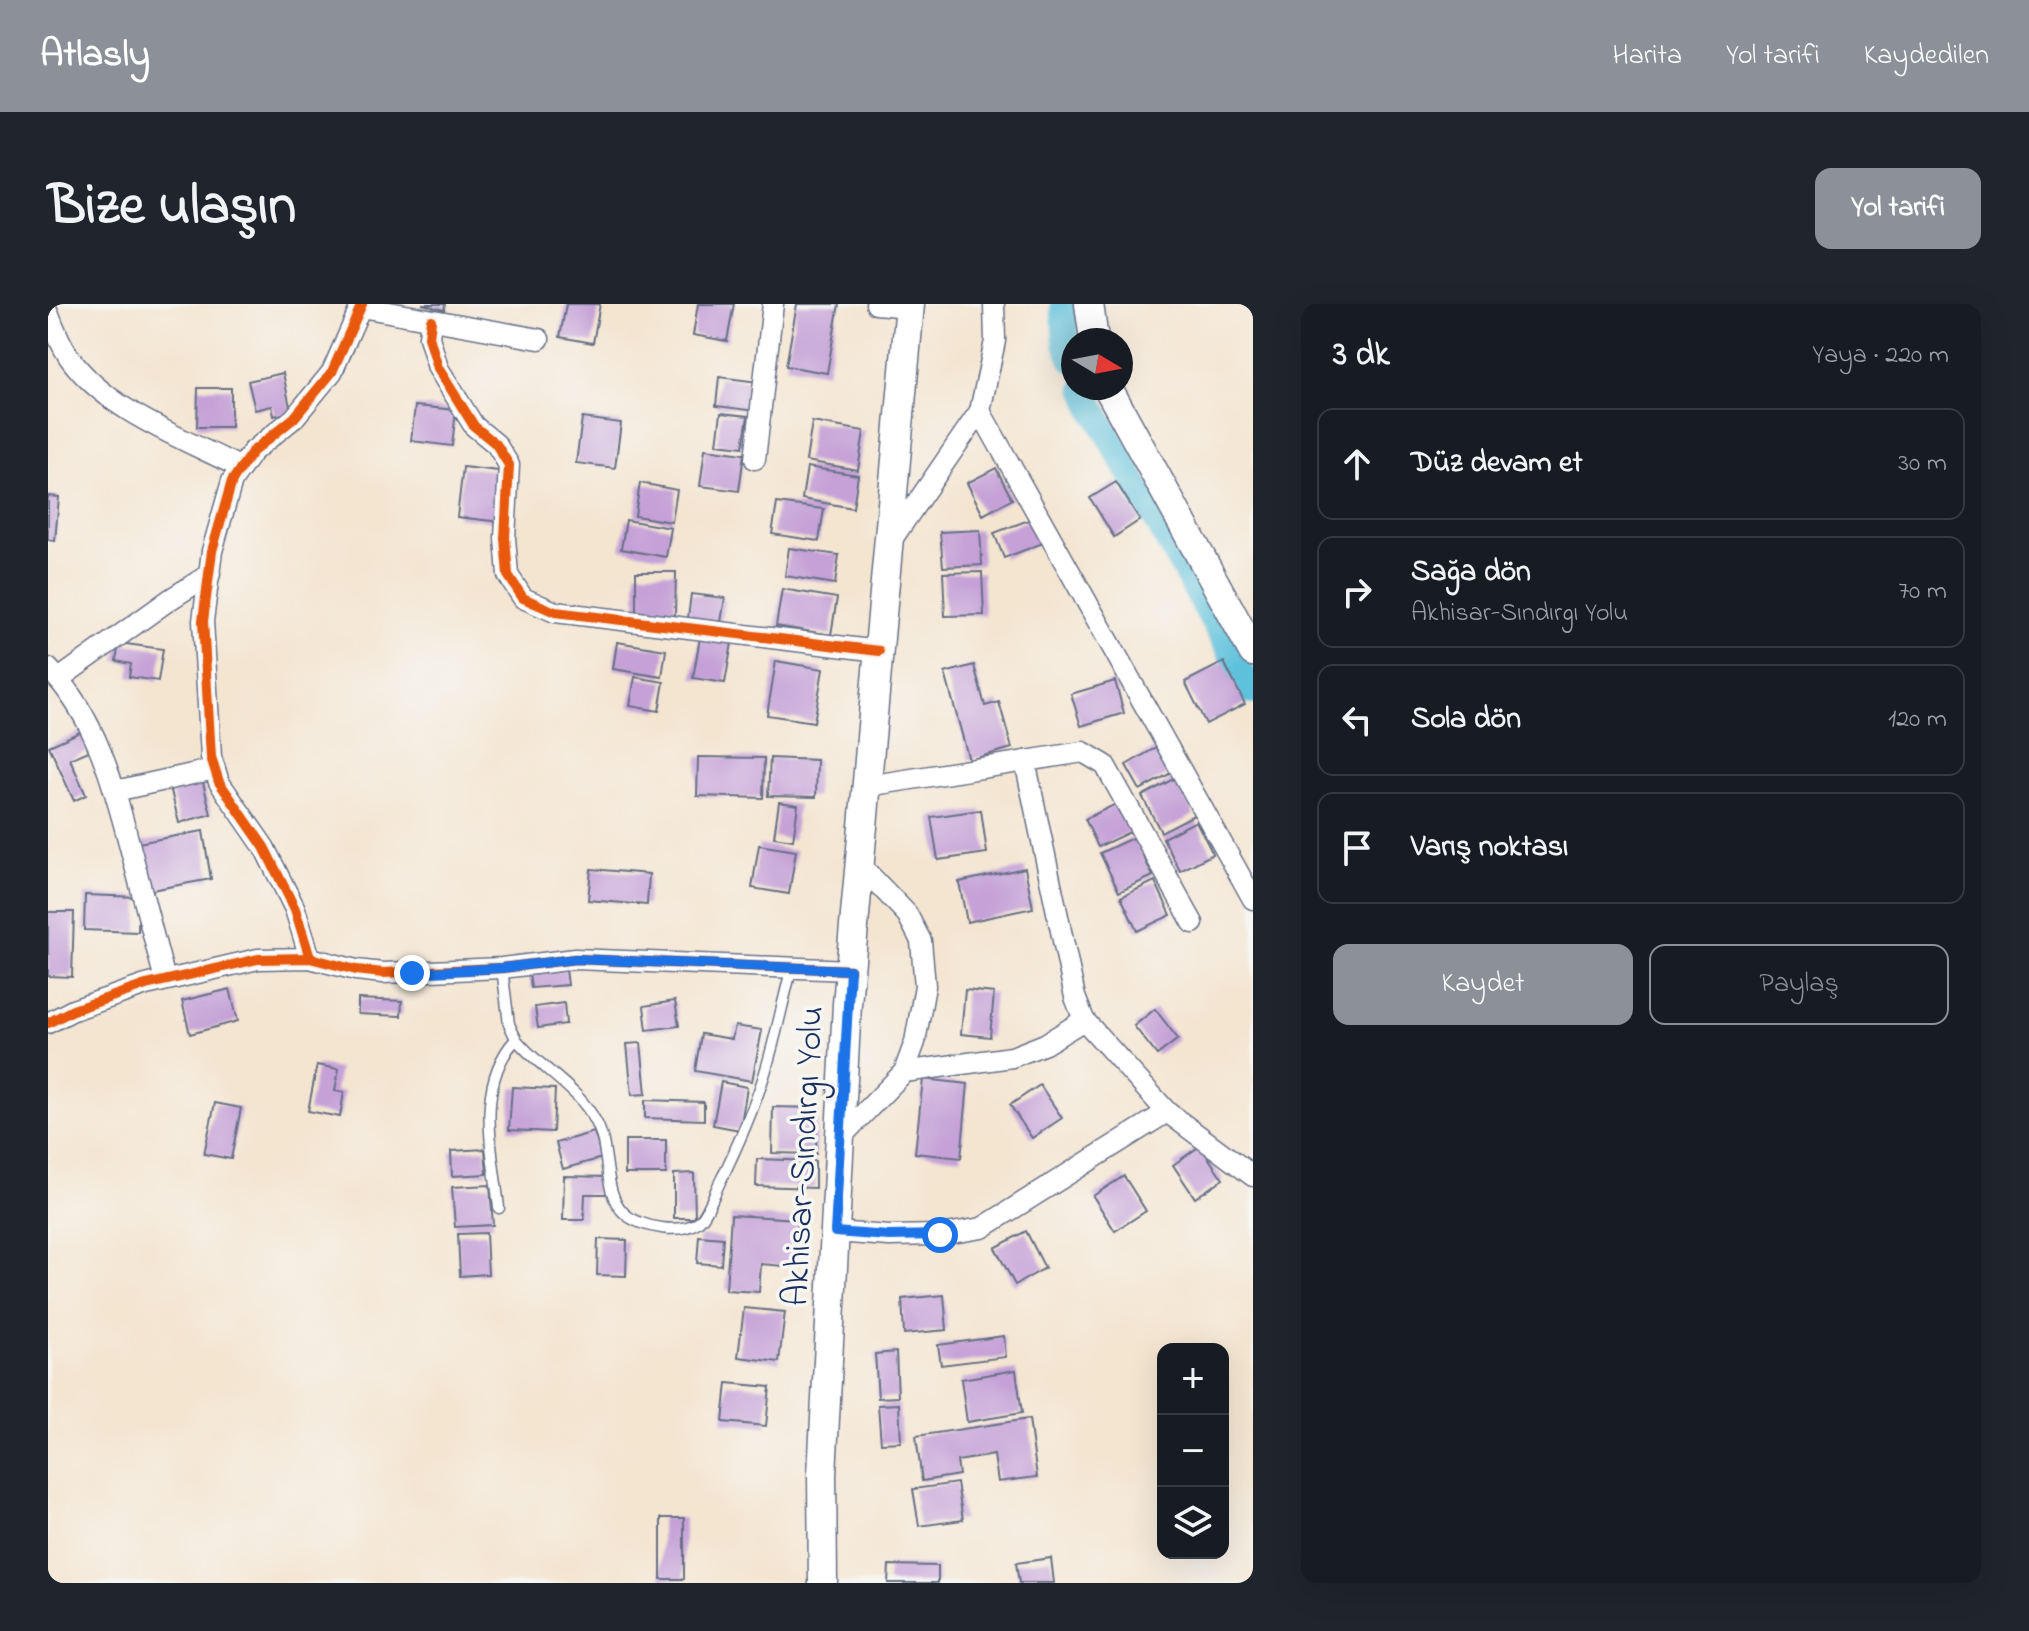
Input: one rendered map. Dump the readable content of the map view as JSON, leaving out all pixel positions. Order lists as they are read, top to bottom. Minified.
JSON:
{"streets":{"main road":["Akhisar-Sındırgı Yolu"]},"north":"right","page":{"header":"Atlasly","nav":["Harita","Yol tarifi","Kaydedilen"],"title":"Bize ulaşın","buttons":["Yol tarifi",["Kaydet","Paylaş"]],"heading":["3 dk","Yaya · 220 m"],"list":[["Düz devam et","30 m"],["Sağa dön","Akhisar-Sındırgı Yolu","70 m"],["Sola dön","120 m"],"Varış noktası"],"map_buttons":["+","−"]}}
